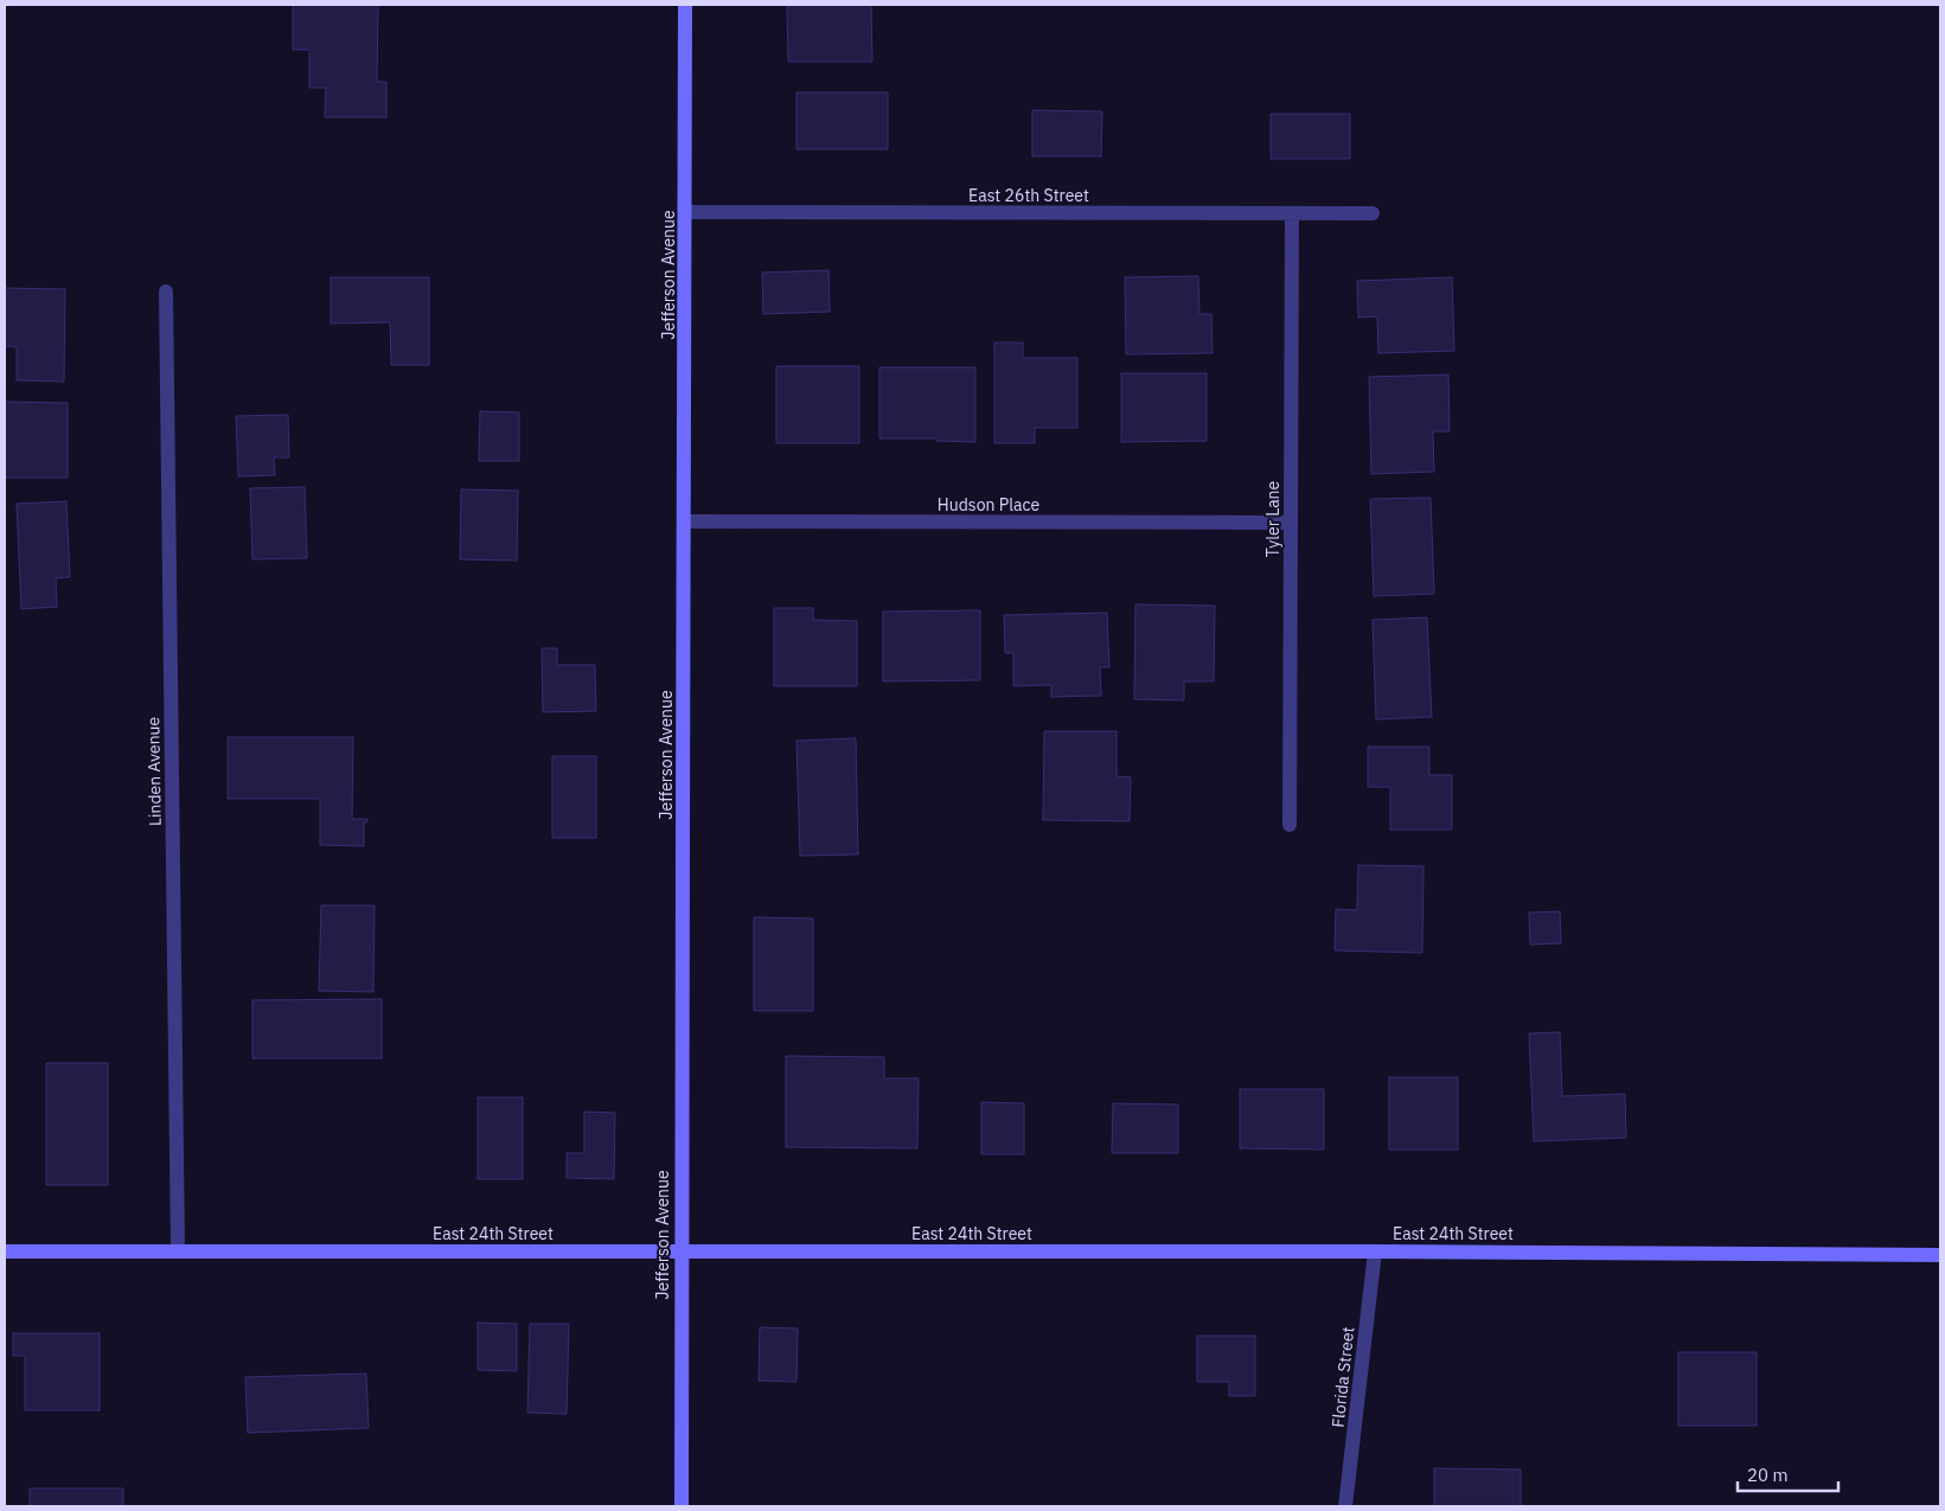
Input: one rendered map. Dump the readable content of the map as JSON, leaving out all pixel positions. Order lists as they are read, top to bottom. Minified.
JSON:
{"streets":{"main road":["Jefferson Avenue","East 24th Street"],"street":["East 26th Street","Hudson Place","Tyler Lane","Linden Avenue","Florida Street"]},"crossings":[["East 26th Street","Jefferson Avenue"],["East 26th Street","Tyler Lane"],["Jefferson Avenue","Hudson Place"],["Jefferson Avenue","East 24th Street"],["Hudson Place","Tyler Lane"],["Linden Avenue","East 24th Street"],["East 24th Street","Florida Street"]],"scale_bar":"20 m"}
